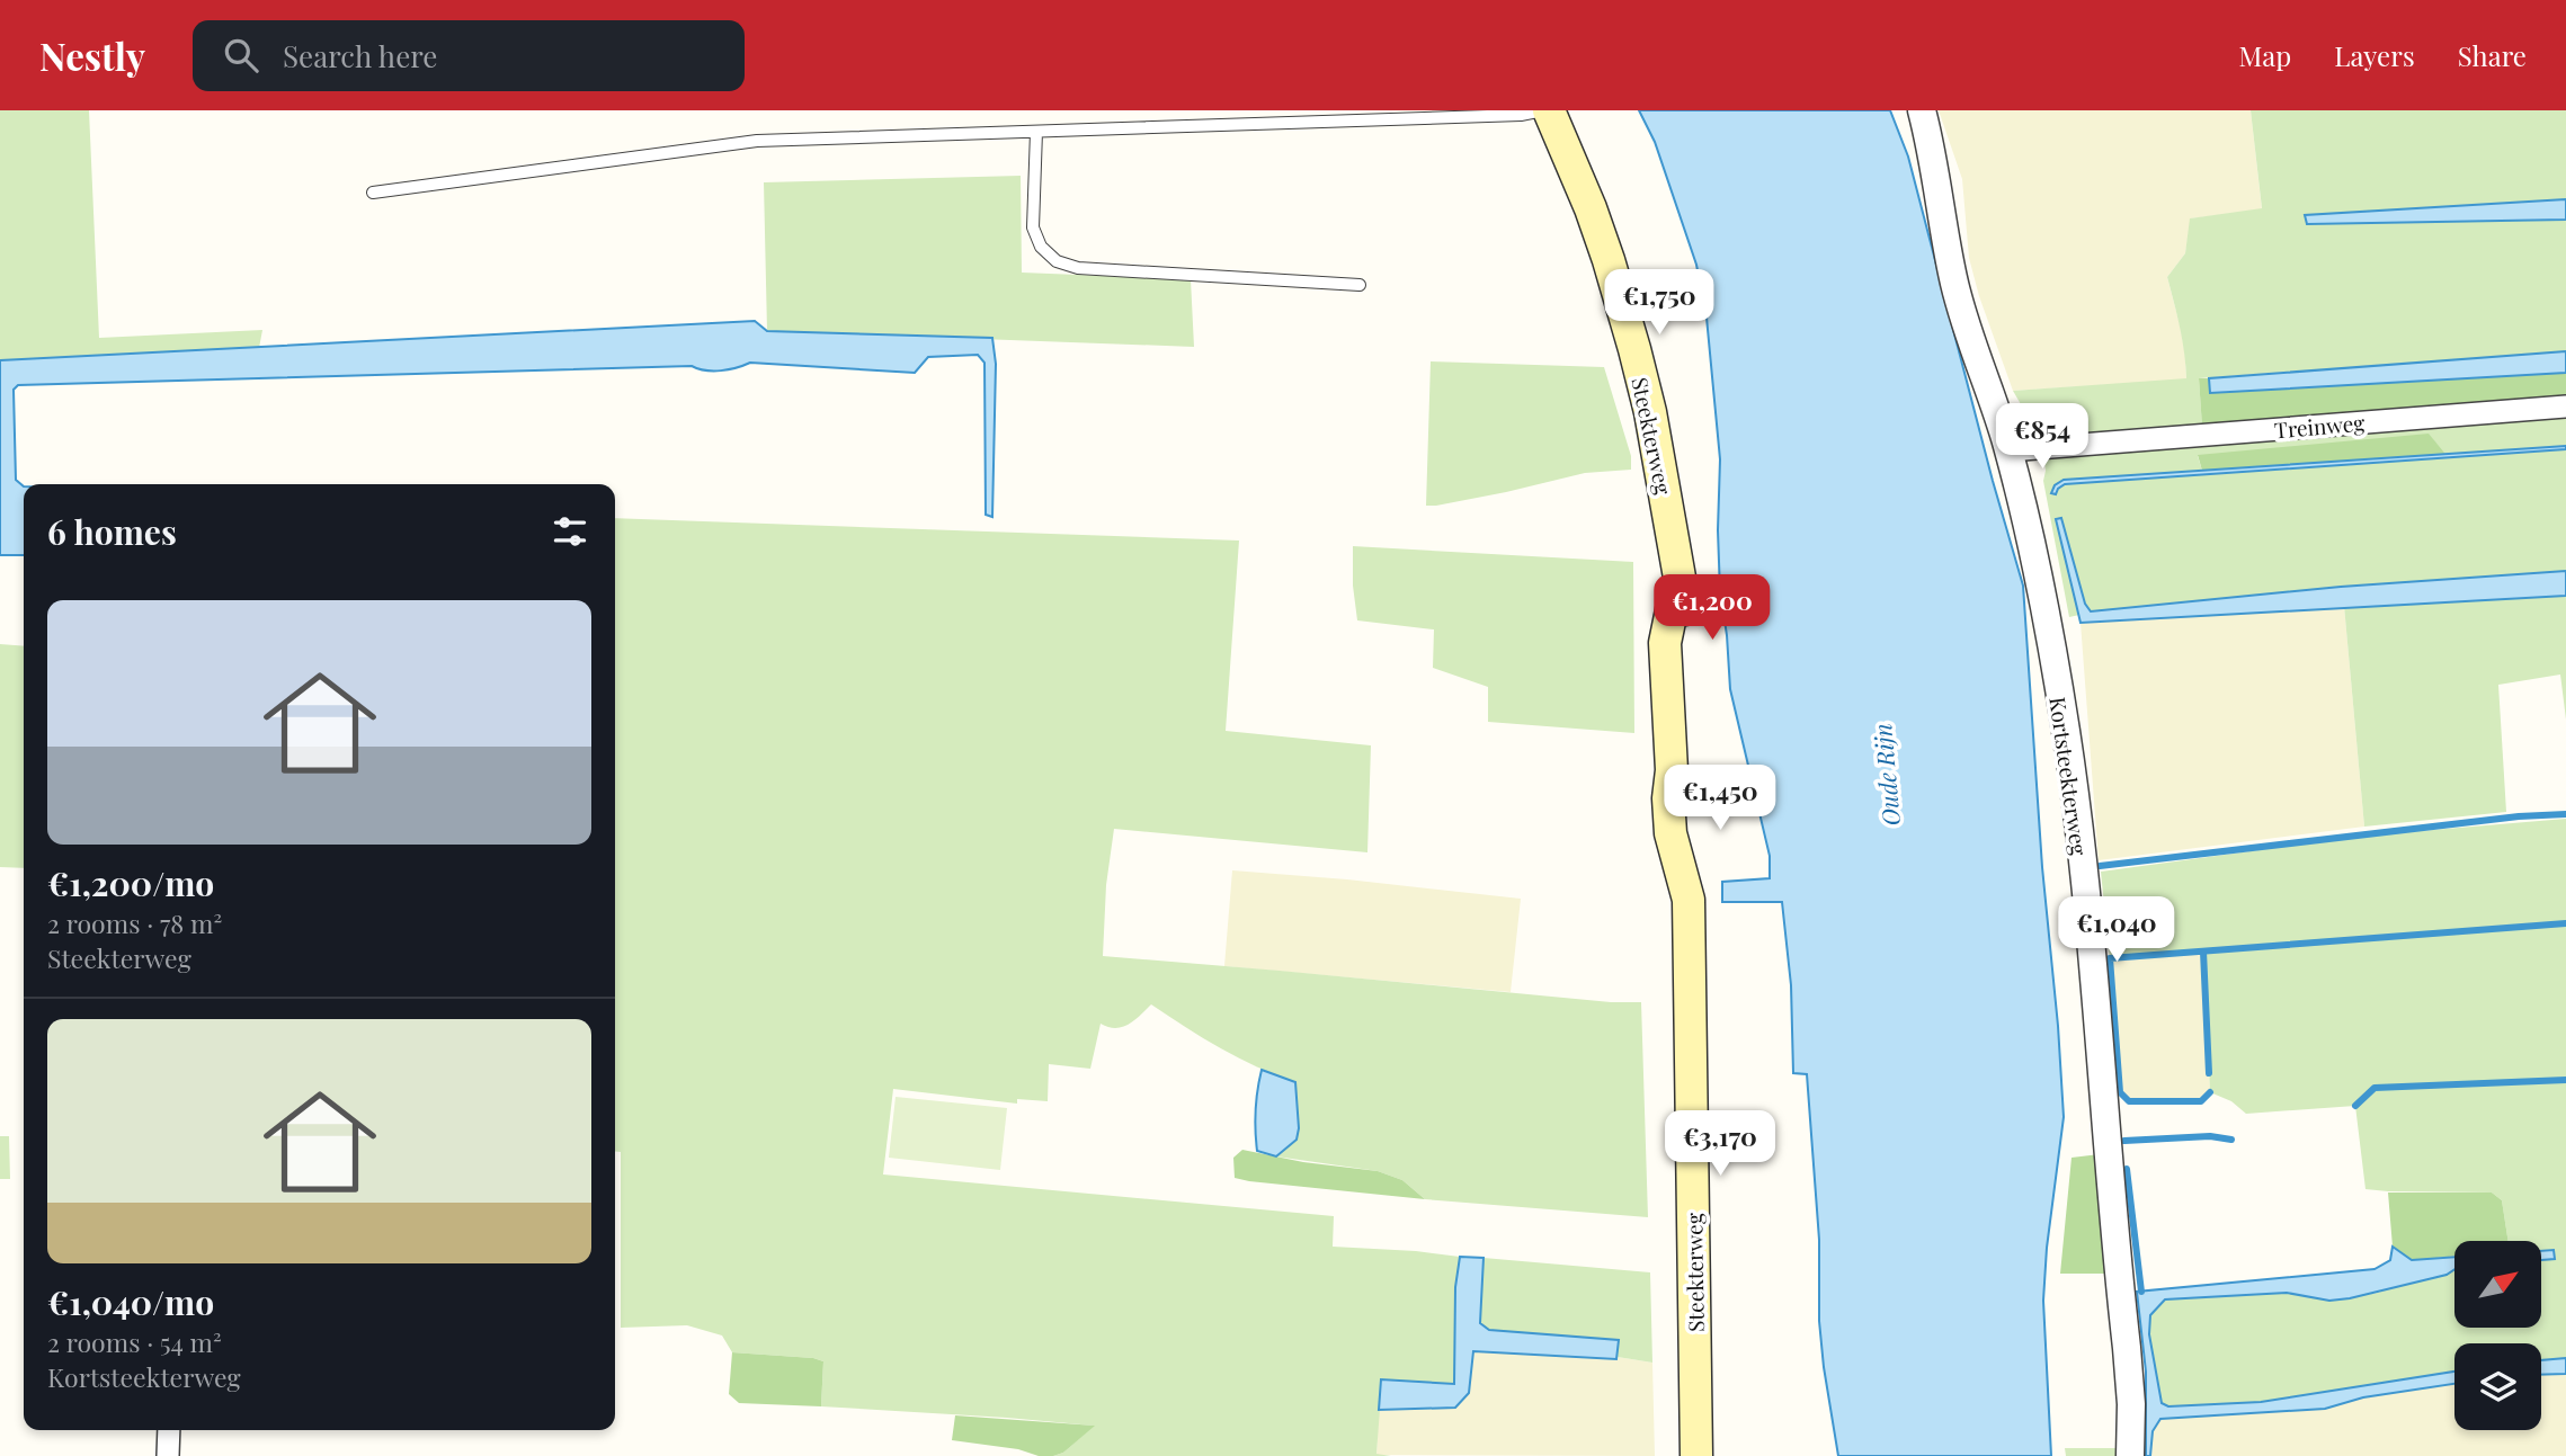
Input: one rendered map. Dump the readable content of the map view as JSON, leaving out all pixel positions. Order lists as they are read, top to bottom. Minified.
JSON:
{"streets":{"main road":["Steekterweg"],"street":["Treinweg","Kortsteekterweg"]},"crossings":[["Treinweg","Kortsteekterweg"]],"water":["Oude Rijn"],"north":"top right","page":{"header":"Nestly","search":"Search here","nav":["Map","Layers","Share"],"price":["€1,750","€854","€1,200","€1,450","€1,040","€3,170"],"heading":"6 homes","list":[{"name":"€1,200/mo","note":"2 rooms · 78 m² · Steekterweg"},{"name":"€1,040/mo","note":"2 rooms · 54 m² · Kortsteekterweg"}]}}
